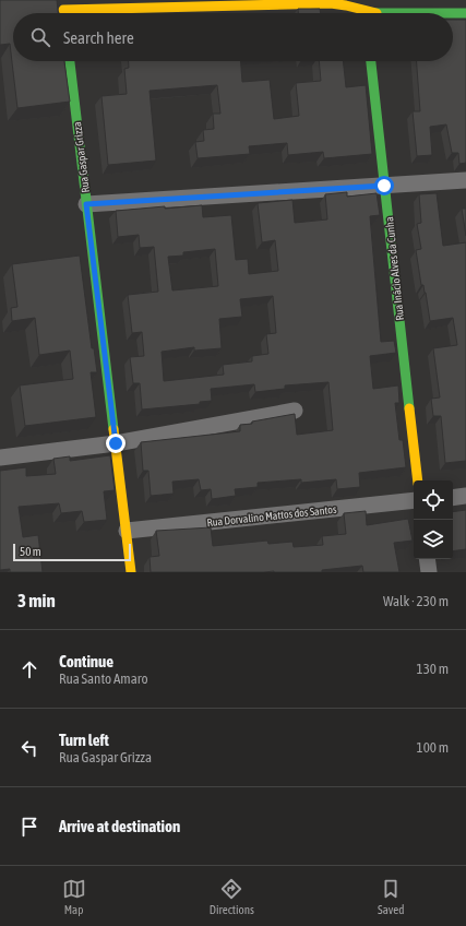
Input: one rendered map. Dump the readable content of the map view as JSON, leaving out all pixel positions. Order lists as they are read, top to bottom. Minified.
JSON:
{"streets":{"street":["Rua Gaspar Grizza","Rua Inácio Alves da Cunha","Rua Dorvalino Mattos dos Santos"]},"crossings":[["Rua Gaspar Grizza","Rua Dorvalino Mattos dos Santos"]],"scale_bar":"50 m","page":{"search":"Search here","scale":"50 m","heading":["3 min","Walk · 230 m"],"list":[["Continue","Rua Santo Amaro","130 m"],["Turn left","Rua Gaspar Grizza","100 m"],"Arrive at destination"],"nav":["Map","Directions","Saved"]}}
